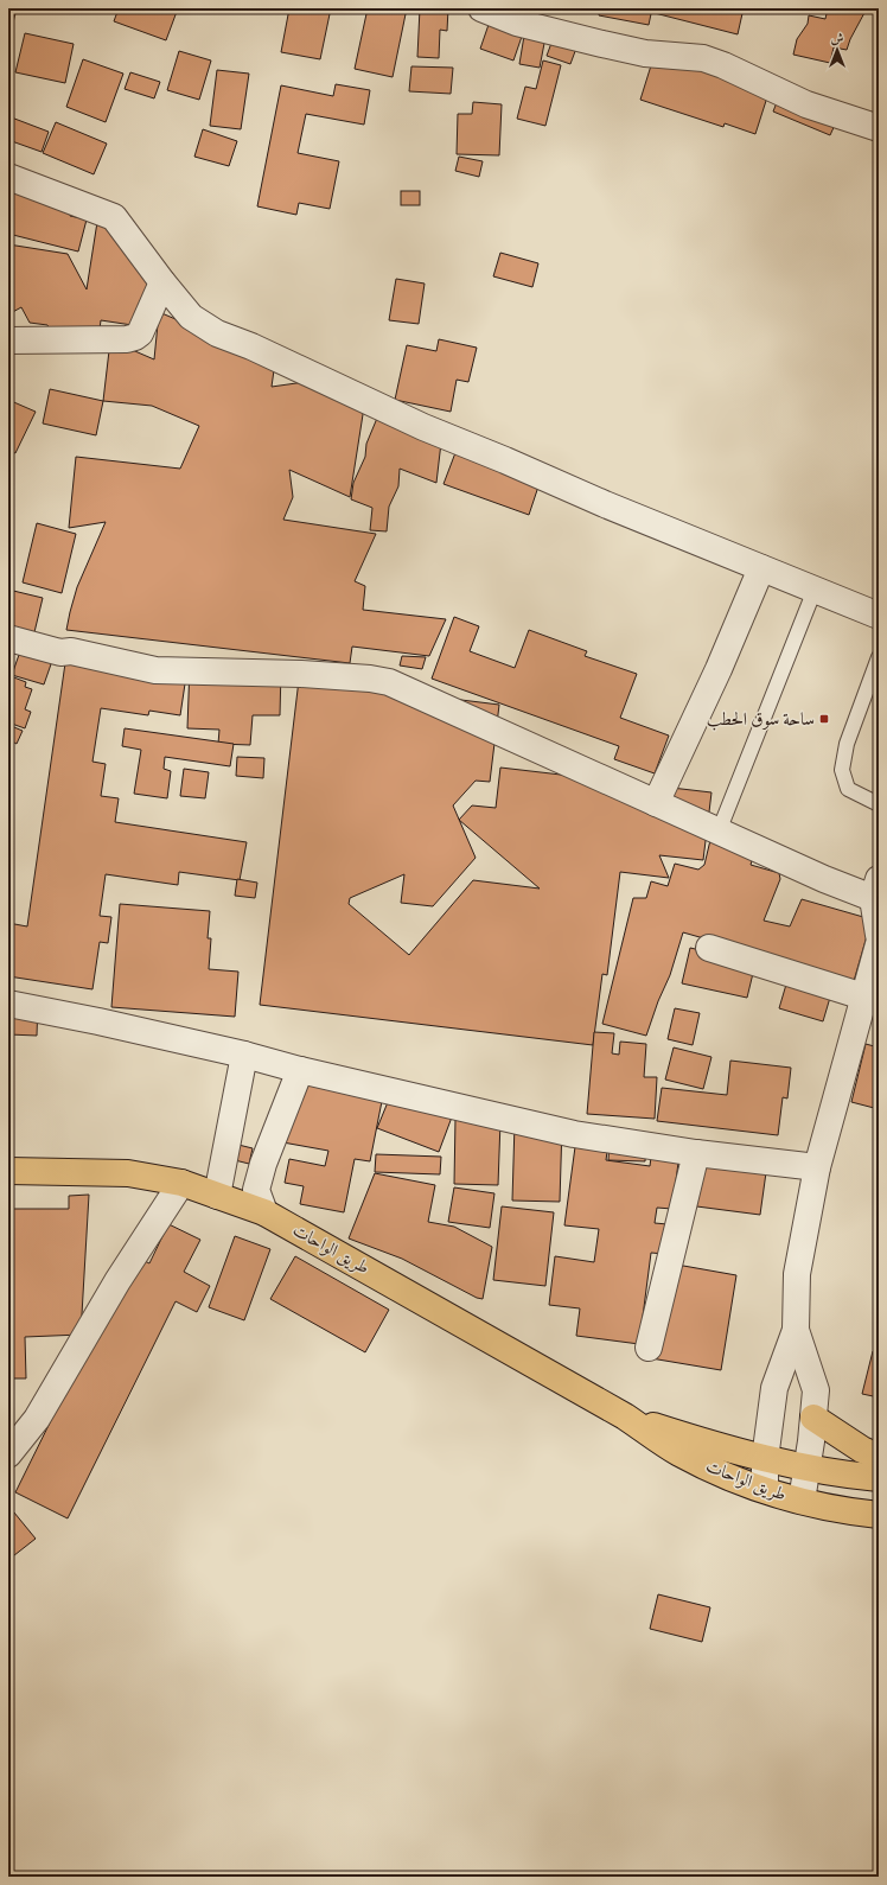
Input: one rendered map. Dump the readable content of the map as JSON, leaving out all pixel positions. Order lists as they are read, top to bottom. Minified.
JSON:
{"streets":{"main road":["طريق الواحات"]},"places":{"transit":["ساحة سوق الحطب"]},"north":"top"}
